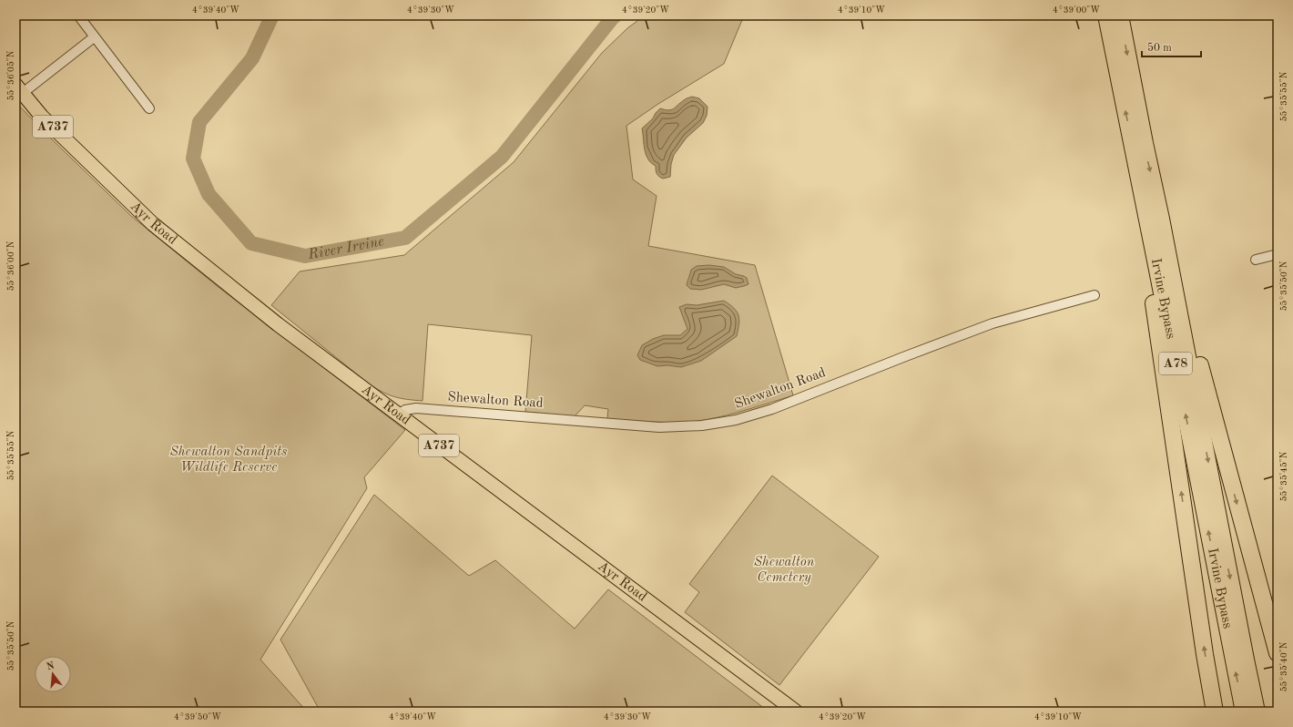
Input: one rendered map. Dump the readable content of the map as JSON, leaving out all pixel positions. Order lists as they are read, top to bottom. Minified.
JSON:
{"streets":{"highway":["Irvine Bypass","A78"],"main road":["A737","Ayr Road"],"street":["Shewalton Road"]},"crossings":[["Ayr Road","Shewalton Road"]],"water":["River Irvine"],"parks":["Shewalton Sandpits Wildlife Reserve","Shewalton Cemetery"],"scale_bar":"50 m","north":"top","coordinates":["4°39'40\"W","4°39'30\"W","4°39'20\"W","4°39'10\"W","4°39'00\"W","55°36'05\"N","55°35'55\"N","55°36'00\"N","55°35'50\"N","55°35'45\"N","55°35'40\"N","4°39'50\"W"]}
